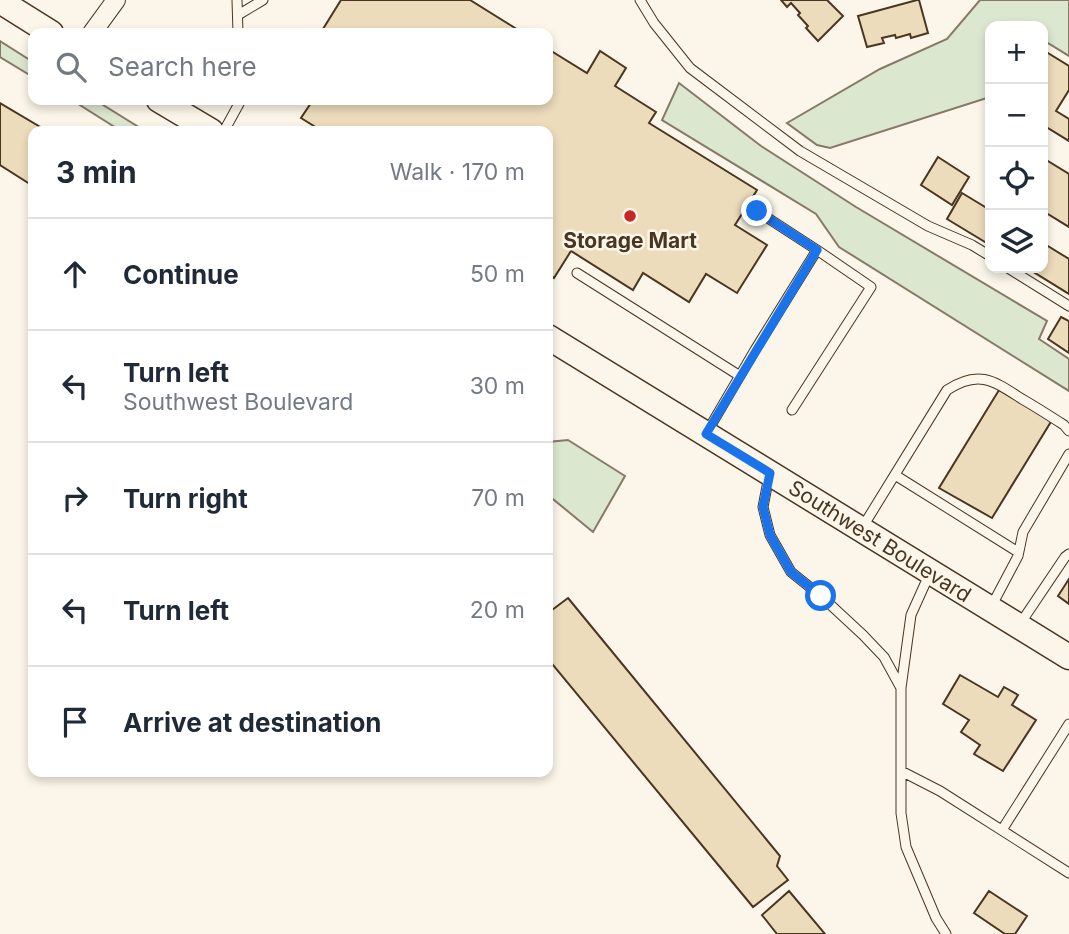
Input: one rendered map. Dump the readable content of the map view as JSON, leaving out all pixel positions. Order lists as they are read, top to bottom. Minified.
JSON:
{"streets":{"main road":["Southwest Boulevard"]},"places":["Storage Mart"],"page":{"map_buttons":["+","−"],"search":"Search here","heading":["3 min","Walk · 170 m"],"list":[["Continue","50 m"],["Turn left","Southwest Boulevard","30 m"],["Turn right","70 m"],["Turn left","20 m"],"Arrive at destination"]}}
